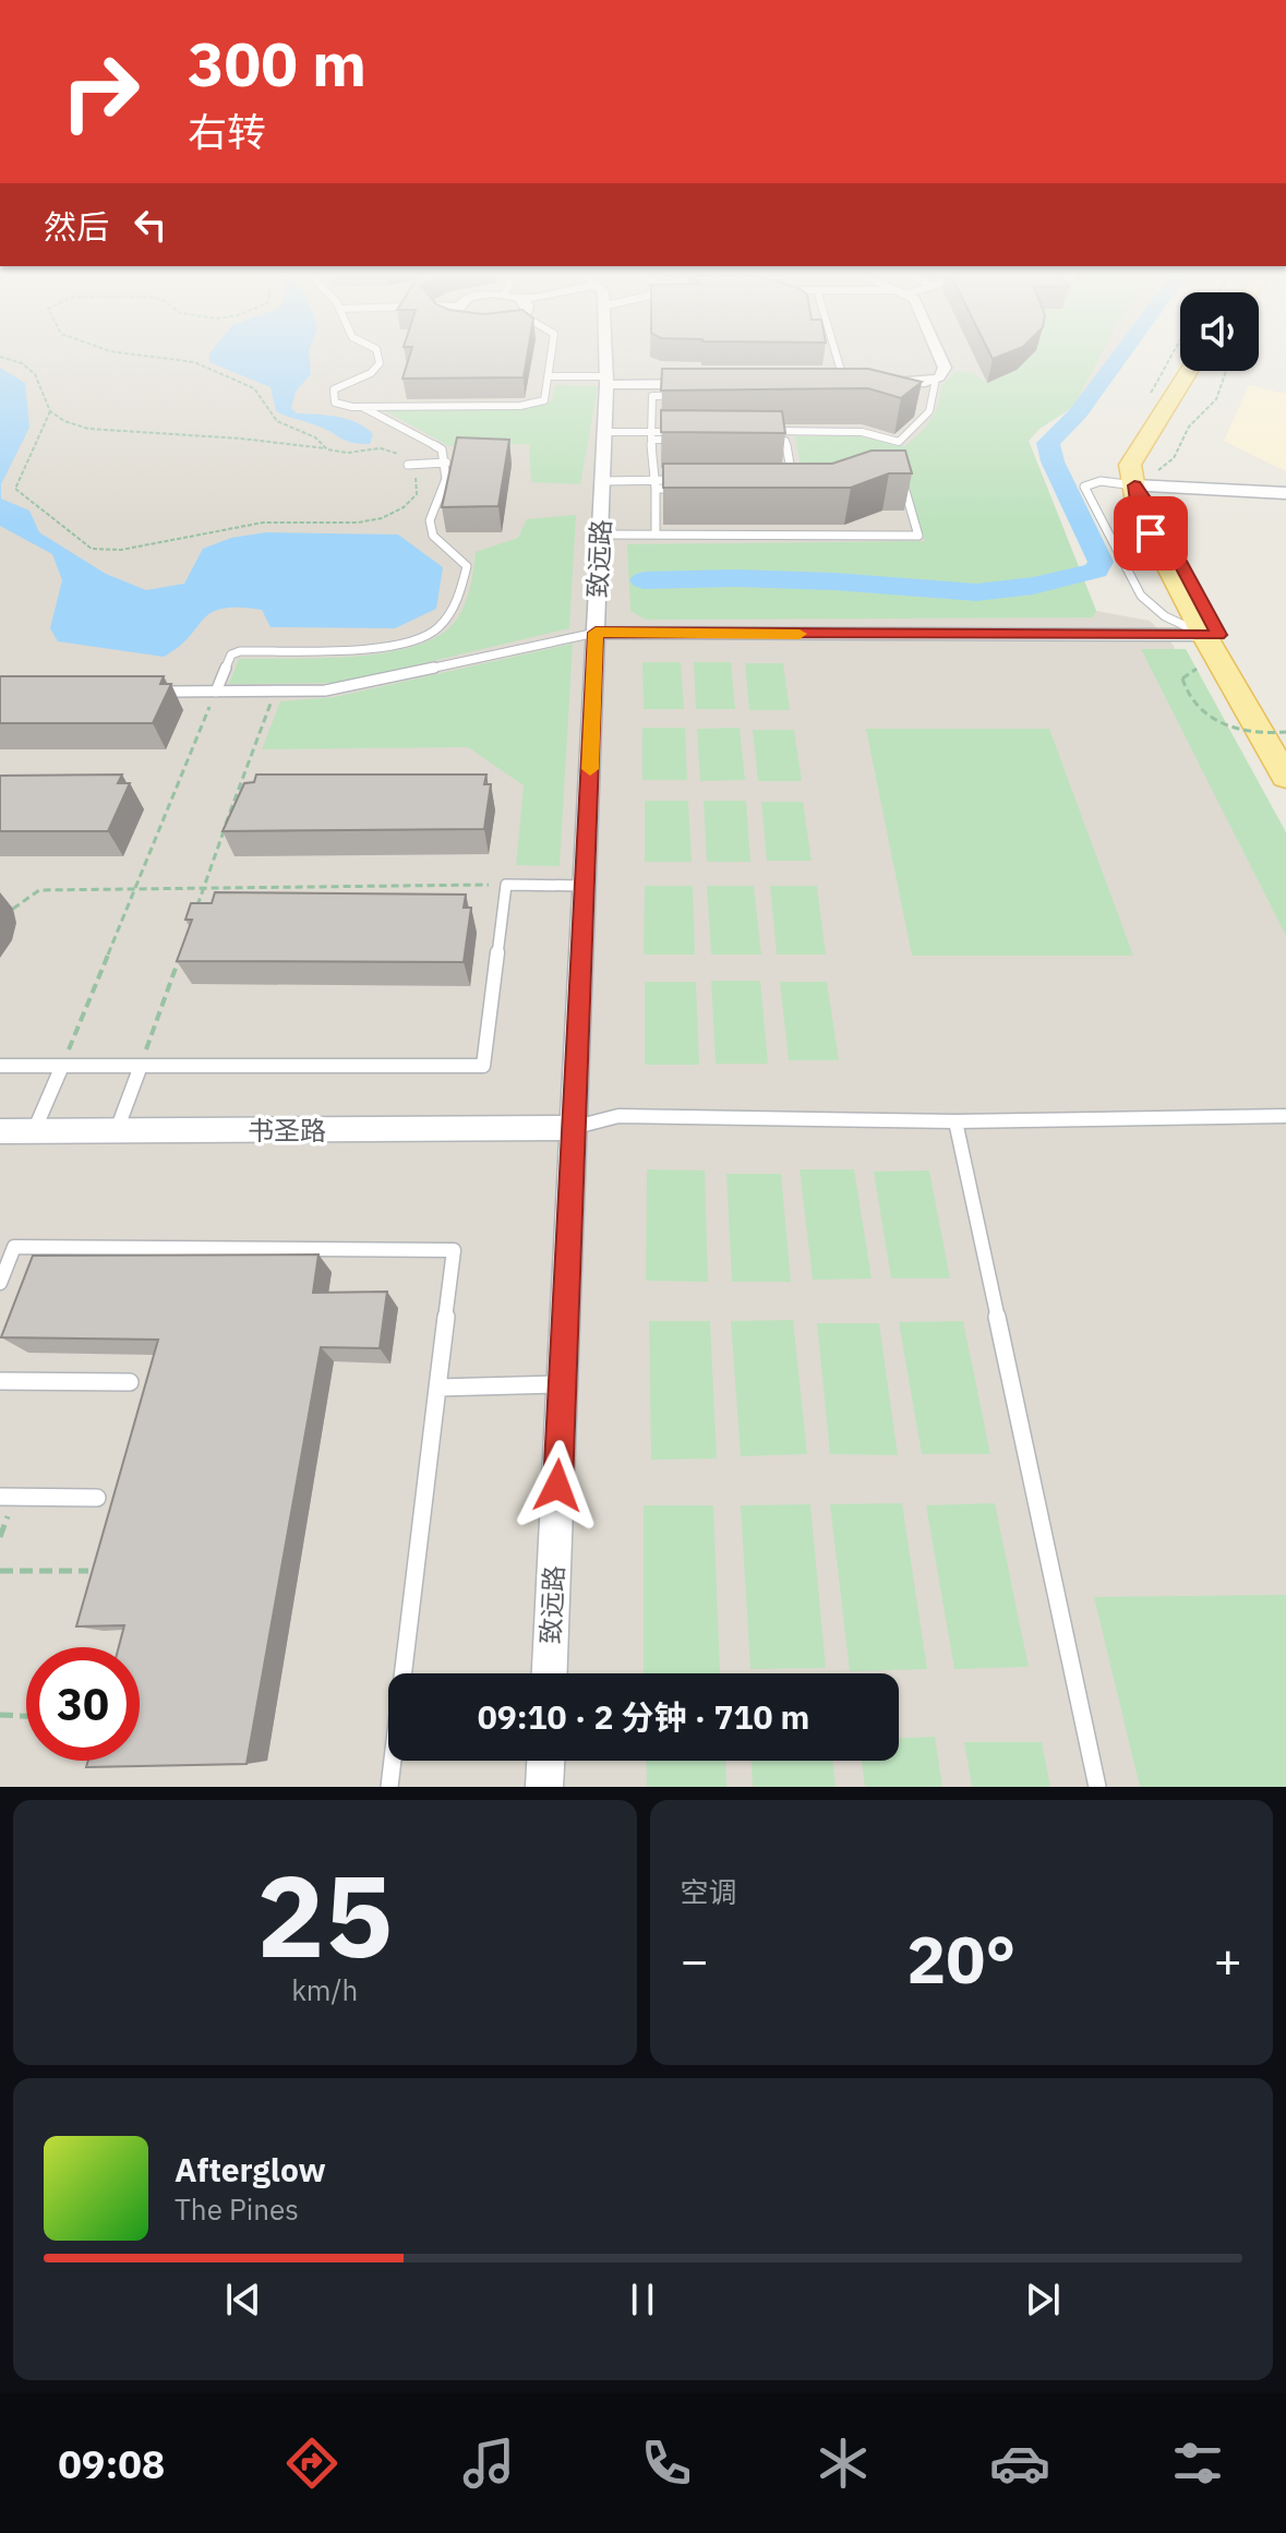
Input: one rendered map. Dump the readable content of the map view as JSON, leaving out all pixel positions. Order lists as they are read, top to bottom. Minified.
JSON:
{"streets":{"street":["致远路","书圣路"]},"crossings":[["致远路","书圣路"]],"page":{"turn":["300 m","右转"],"then":"然后","limit":"30","trip":"09:10 · 2 分钟 · 710 m","tile":[["25","km/h"],"空调"],"heat":["−","20°","+"],"song":["Afterglow","The Pines"],"tabs":"09:08"}}
